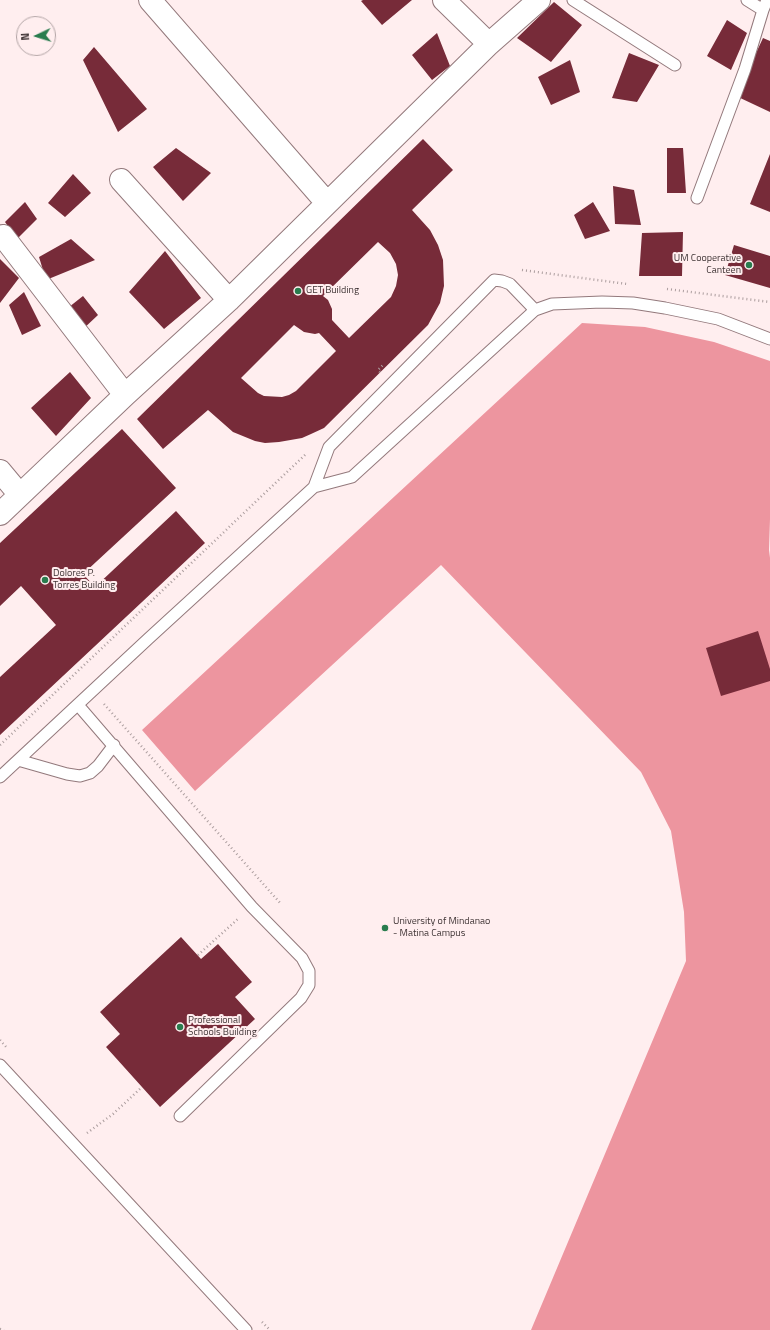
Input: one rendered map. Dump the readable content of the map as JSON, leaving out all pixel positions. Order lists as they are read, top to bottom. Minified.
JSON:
{"places":["UM Cooperative Canteen","GET Building","Dolores P. Torres Building","University of Mindanao - Matina Campus","Professional Schools Building"],"north":"left"}
